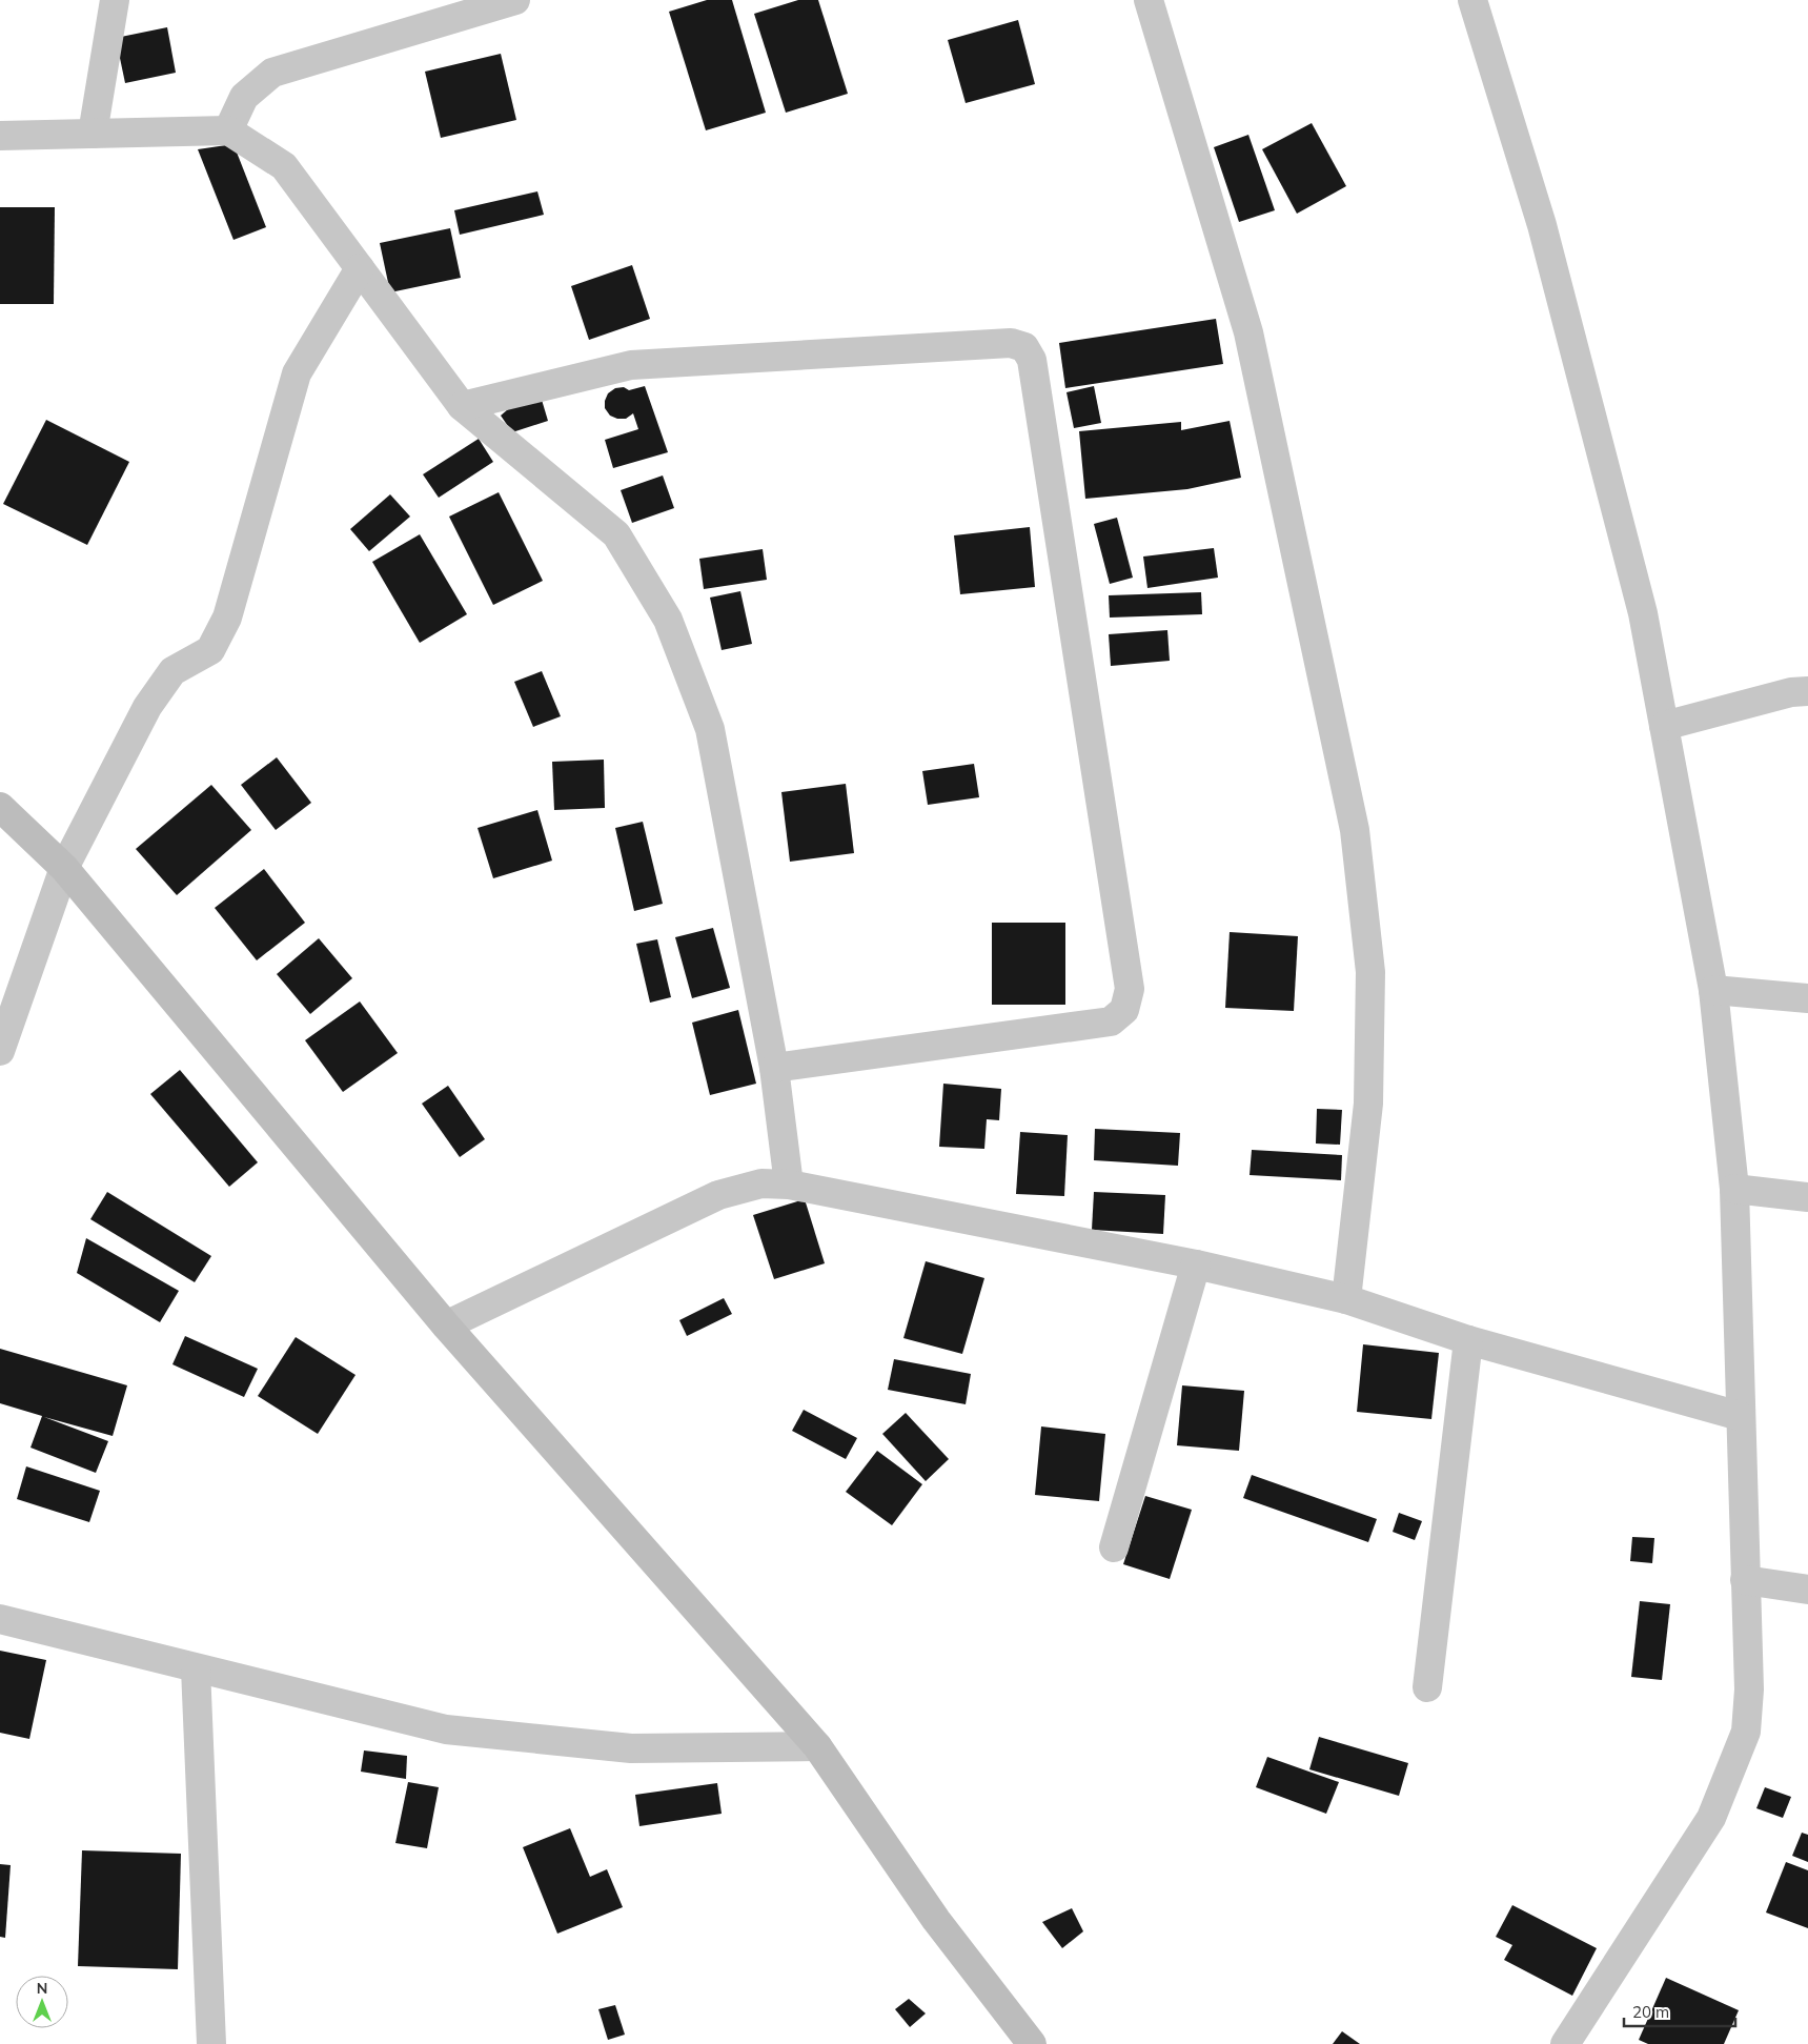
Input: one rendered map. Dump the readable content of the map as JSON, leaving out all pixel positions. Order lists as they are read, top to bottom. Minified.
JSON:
{"scale_bar":"20 m","north":"top"}
